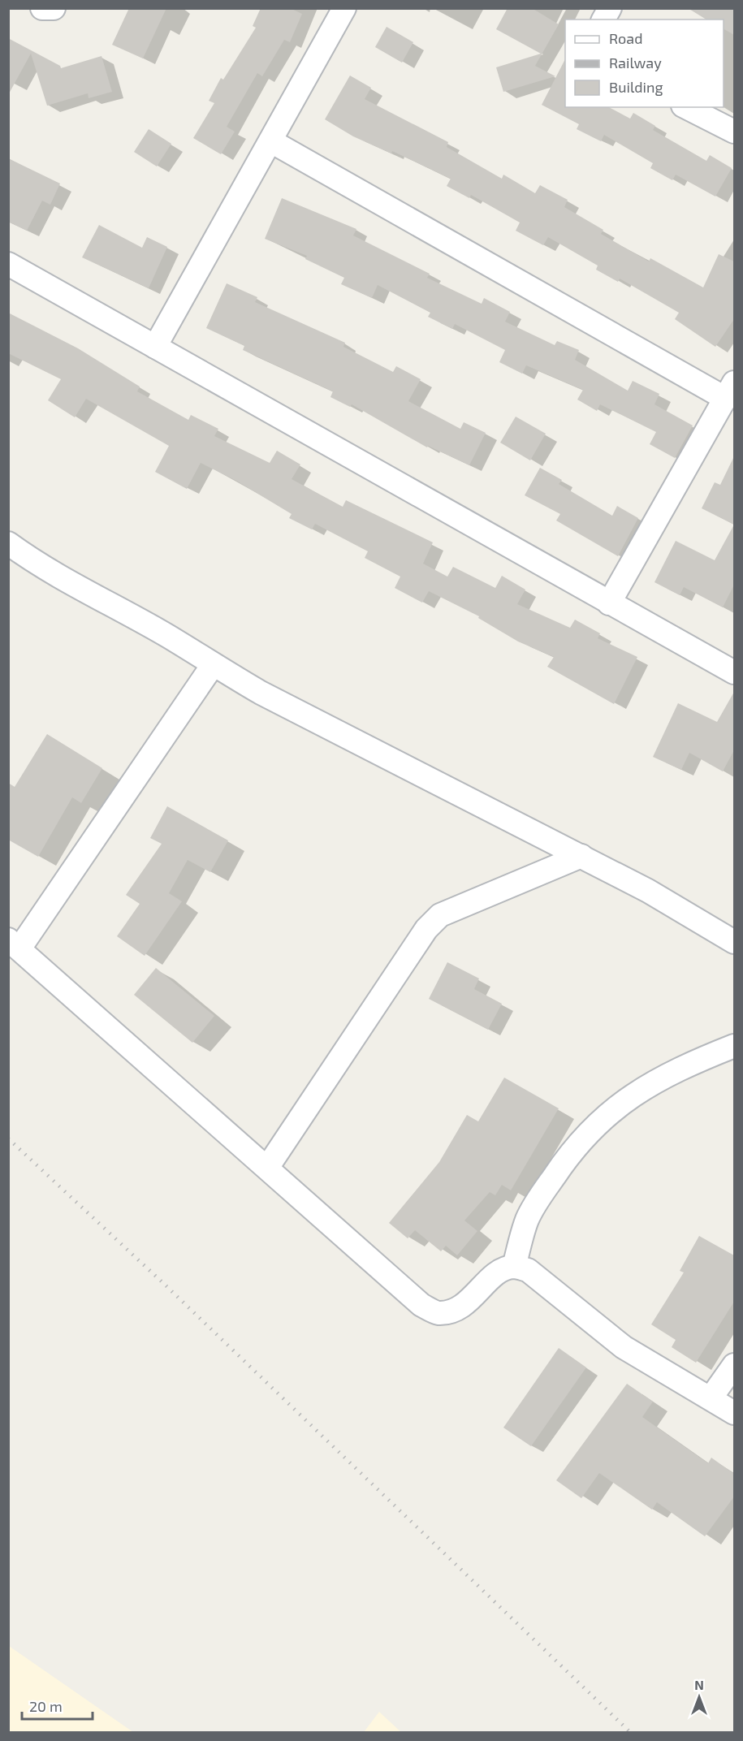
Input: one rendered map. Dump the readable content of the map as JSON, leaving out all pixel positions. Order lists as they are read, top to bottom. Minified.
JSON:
{"legend":["Road","Railway","Building"],"scale_bar":"20 m","north":"top"}
